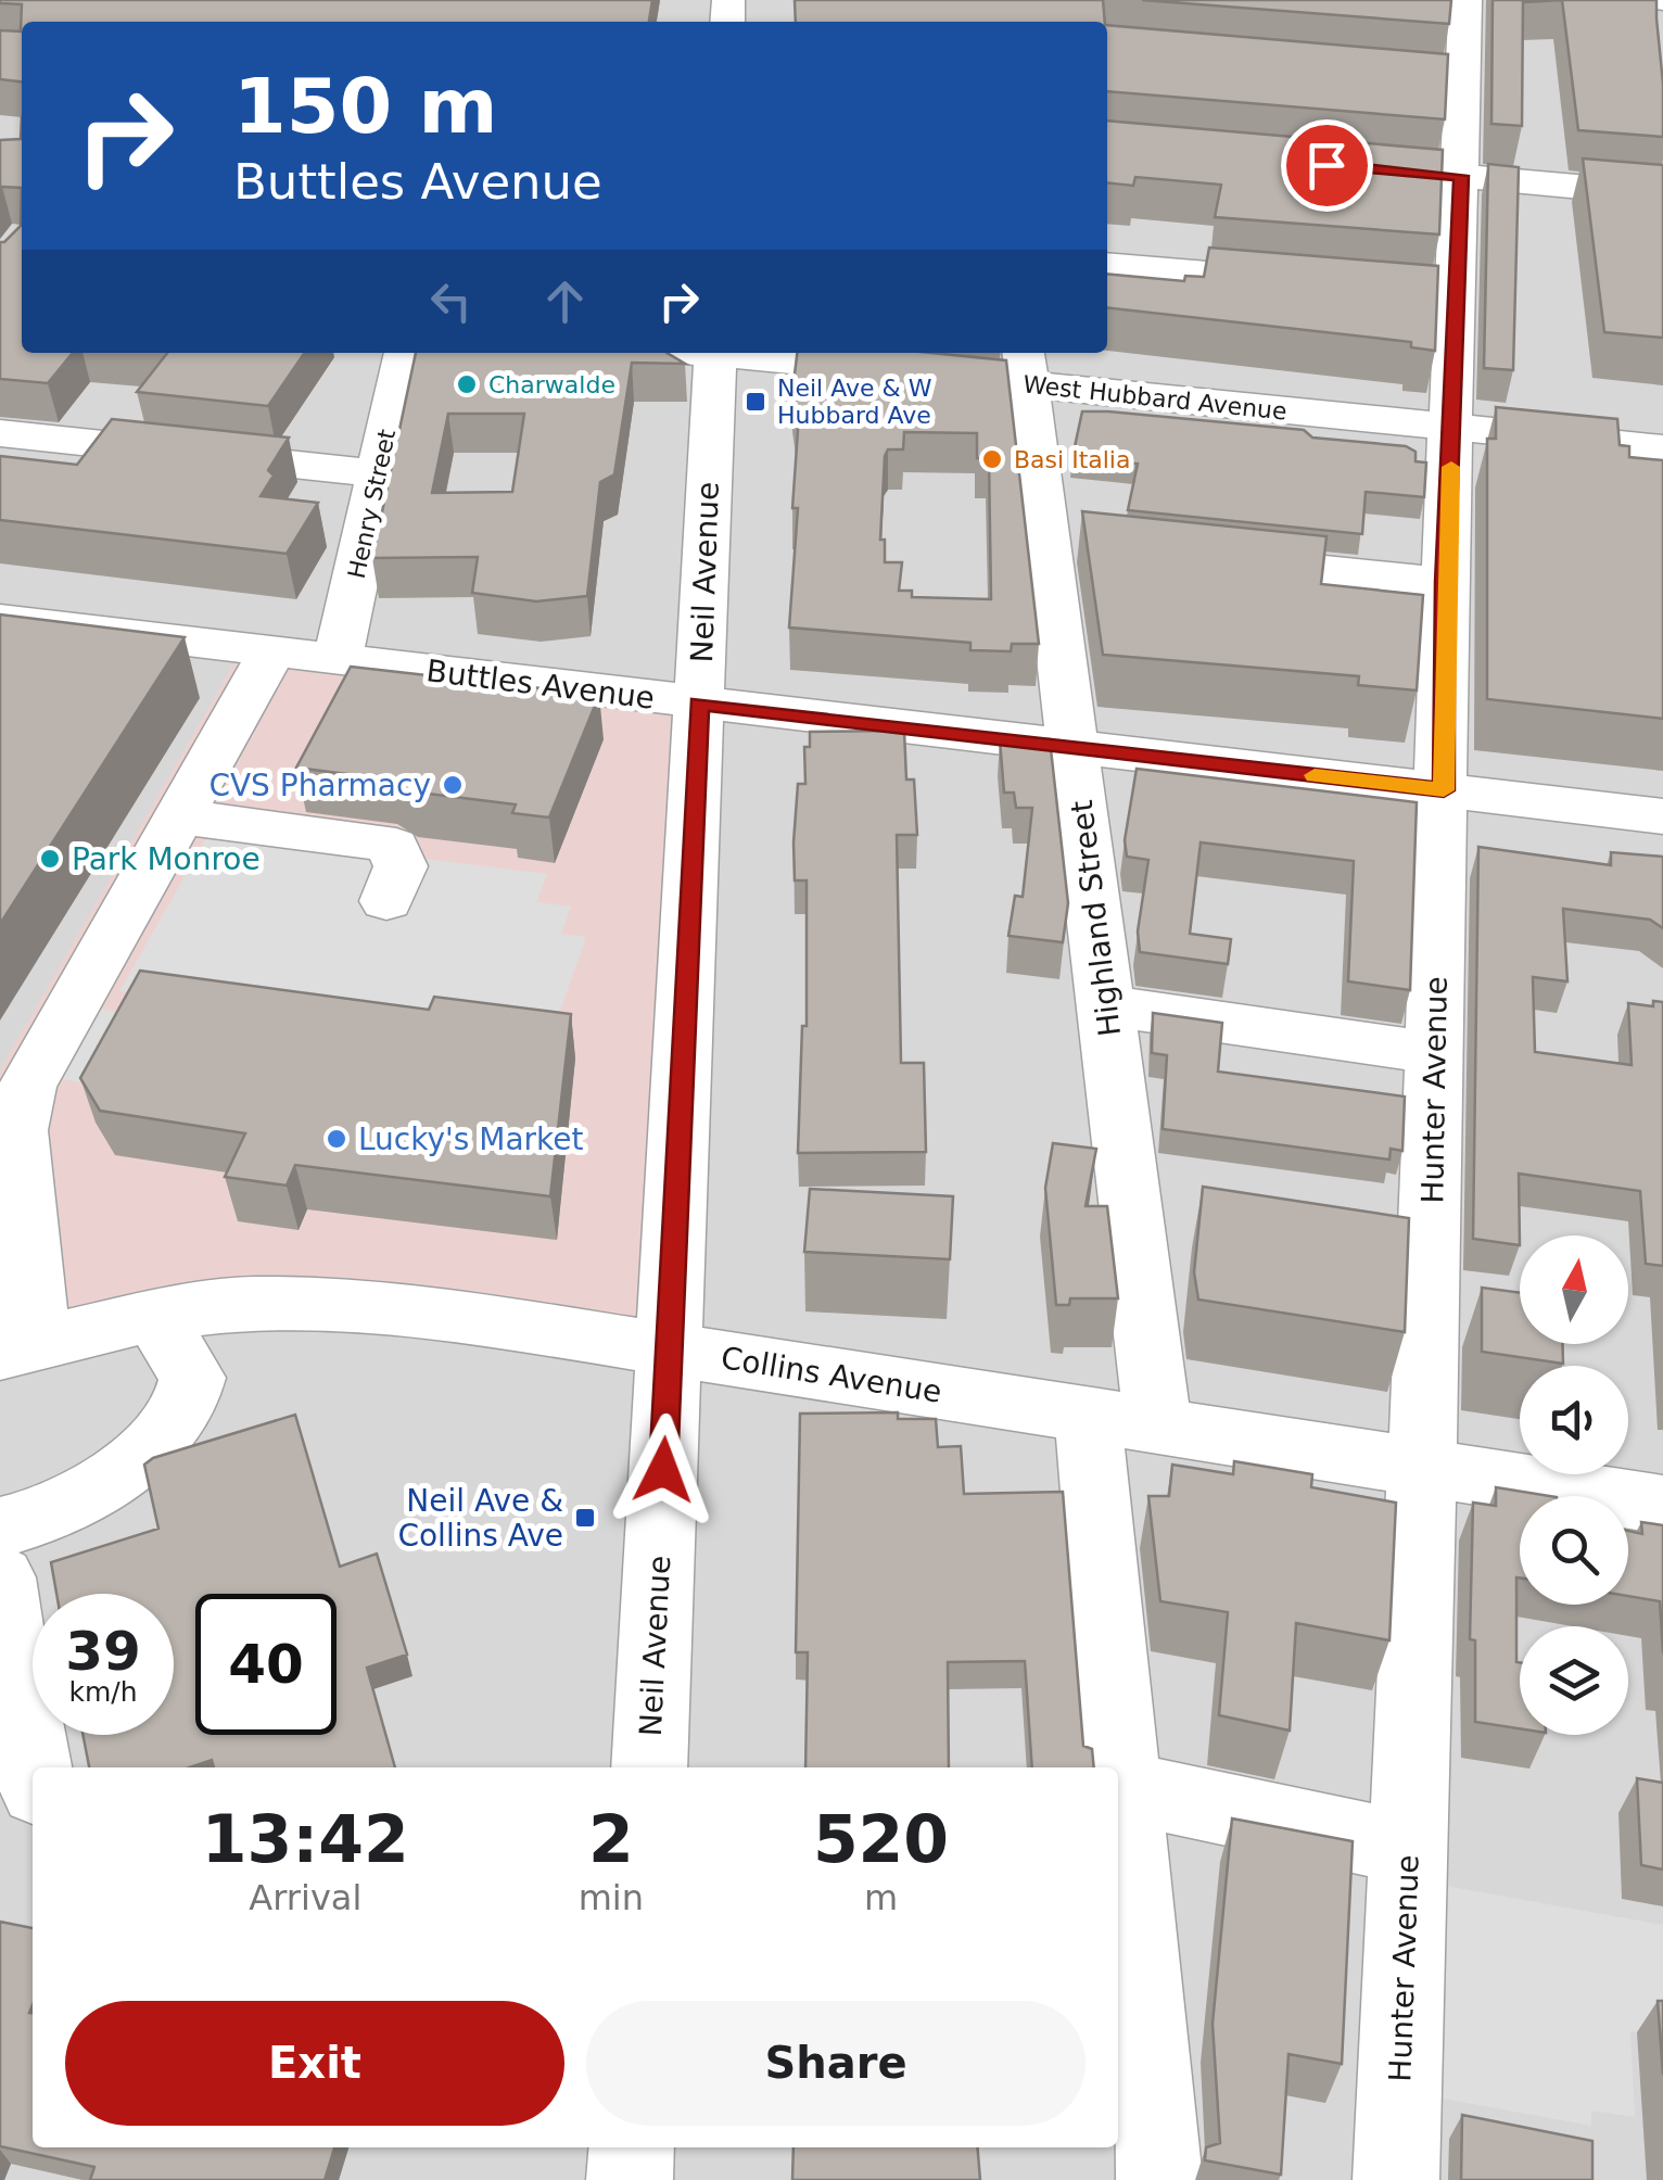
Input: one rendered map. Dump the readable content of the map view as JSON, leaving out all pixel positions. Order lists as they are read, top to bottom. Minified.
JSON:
{"streets":{"street":["West Hubbard Avenue","Henry Street","Neil Avenue","Buttles Avenue","Highland Street","Hunter Avenue","Collins Avenue"]},"crossings":[["West Hubbard Avenue","Highland Street"],["West Hubbard Avenue","Hunter Avenue"],["Henry Street","Buttles Avenue"],["Neil Avenue","Buttles Avenue"],["Neil Avenue","Collins Avenue"],["Buttles Avenue","Highland Street"],["Buttles Avenue","Hunter Avenue"],["Highland Street","Collins Avenue"],["Hunter Avenue","Collins Avenue"]],"places":{"other":["Charwalde","Basi Italia","CVS Pharmacy","Park Monroe","Lucky's Market"],"transit":["Neil Ave & W Hubbard Ave","Neil Ave & Collins Ave"]},"north":"top","page":{"turn":["150 m","Buttles Avenue"],"speed":"39 km/h","limit":"40","eta":["13:42","Arrival","2","min","520","m"],"buttons":["Exit","Share"]}}
